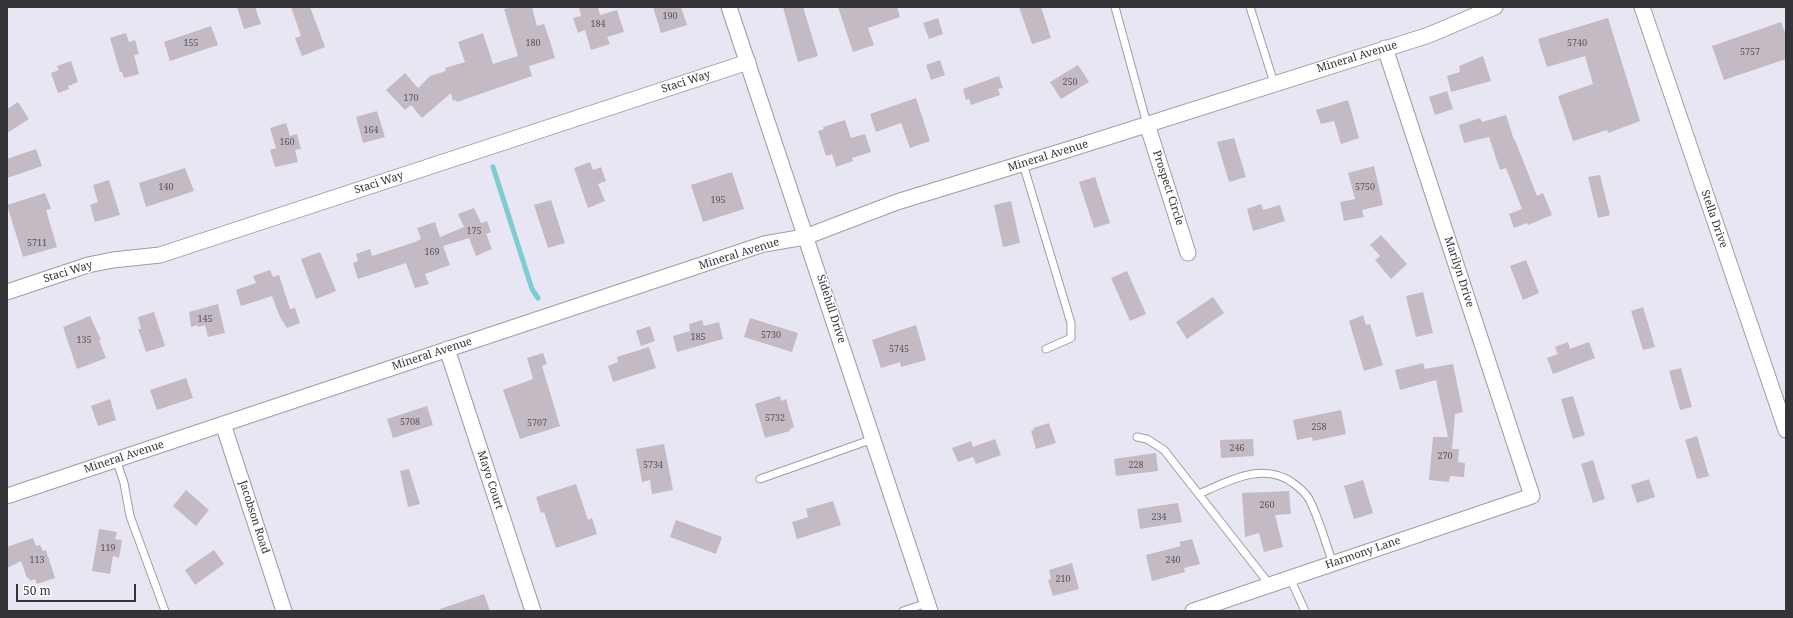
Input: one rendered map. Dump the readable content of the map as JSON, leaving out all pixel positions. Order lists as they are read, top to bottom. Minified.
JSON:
{"streets":{"street":["Mineral Avenue","Staci Way","Prospect Circle","Stella Drive","Marilyn Drive","Sidehill Drive","Mayo Court","Jacobson Road","Harmony Lane"]},"crossings":[["Mineral Avenue","Prospect Circle"],["Mineral Avenue","Marilyn Drive"],["Mineral Avenue","Sidehill Drive"],["Mineral Avenue","Mayo Court"],["Mineral Avenue","Jacobson Road"],["Staci Way","Sidehill Drive"],["Marilyn Drive","Harmony Lane"]],"house_numbers":["190","184","155","180","5740","5757","250","170","164","160","140","5750","195","175","5711","169","145","5730","185","135","5745","5732","5708","5707","258","246","270","5734","228","260","234","119","113","240","210"],"scale_bar":"50 m"}
